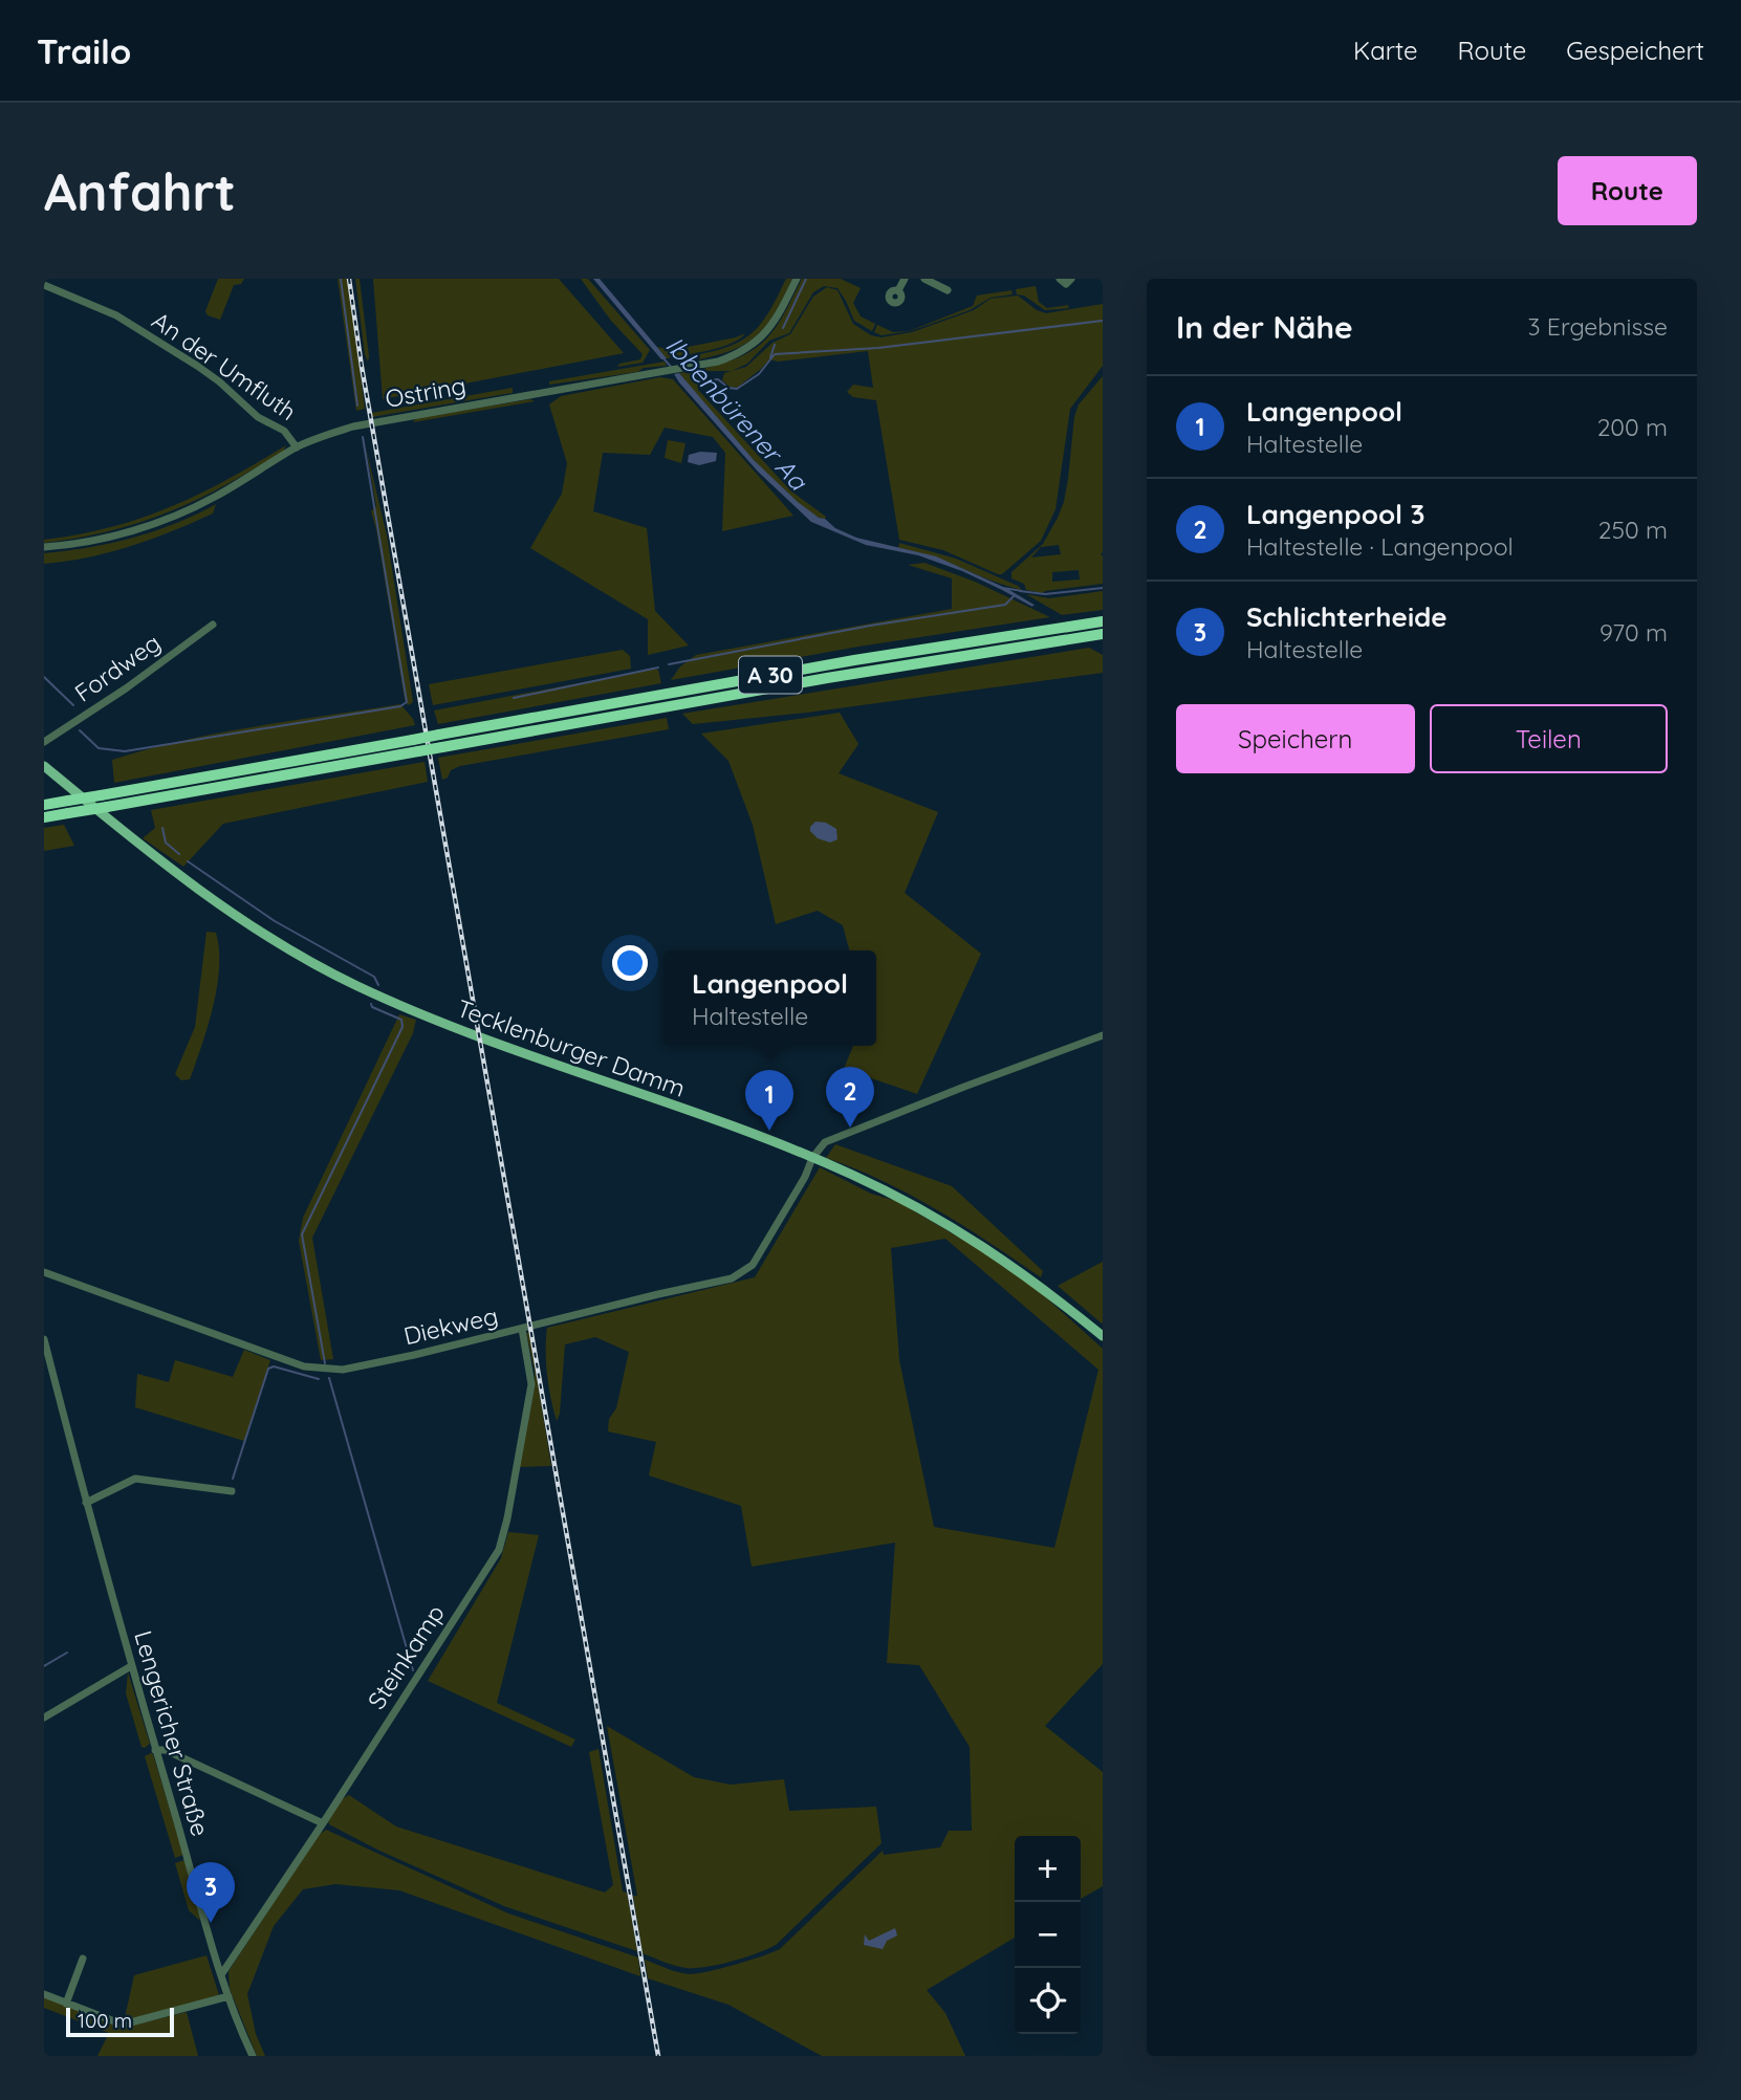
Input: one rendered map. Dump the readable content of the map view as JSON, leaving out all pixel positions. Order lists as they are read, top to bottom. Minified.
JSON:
{"streets":{"highway":["A 30"],"main road":["Tecklenburger Damm"],"street":["An der Umfluth","Ostring","Fordweg","Diekweg","Steinkamp","Lengericher Straße"]},"crossings":[["An der Umfluth","Ostring"],["Tecklenburger Damm","Diekweg"],["Diekweg","Steinkamp"],["Steinkamp","Lengericher Straße"]],"water":["Ibbenbürener Aa"],"scale_bar":"100 m","page":{"header":"Trailo","nav":["Karte","Route","Gespeichert"],"buttons":["Route",["Speichern","Teilen"]],"title":"Anfahrt","heading":["In der Nähe","3 Ergebnisse"],"list":[{"mark":"1","name":"Langenpool","note":"Haltestelle","value":"200 m"},{"mark":"2","name":"Langenpool 3","note":"Haltestelle · Langenpool","value":"250 m"},{"mark":"3","name":"Schlichterheide","note":"Haltestelle","value":"970 m"}],"popup":["Langenpool","Haltestelle"],"pins":["2","1","3"],"map_buttons":["+","−"],"scale":"100 m"}}
